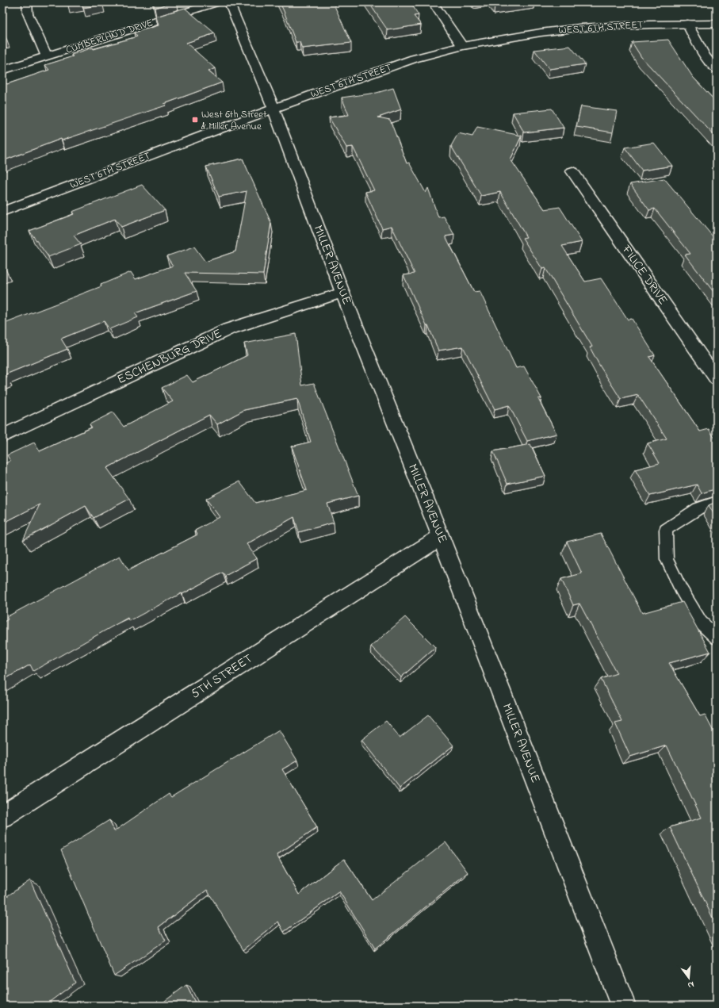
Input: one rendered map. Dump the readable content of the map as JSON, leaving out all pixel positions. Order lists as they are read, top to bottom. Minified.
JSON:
{"streets":{"street":["WEST 6TH STREET","CUMBERLAND DRIVE","MILLER AVENUE","FILICE DRIVE","ESCHENBURG DRIVE","5TH STREET"]},"crossings":[["WEST 6TH STREET","MILLER AVENUE"],["MILLER AVENUE","ESCHENBURG DRIVE"],["MILLER AVENUE","5TH STREET"]],"places":{"transit":["West 6th Street & Miller Avenue"]},"north":"bottom"}
